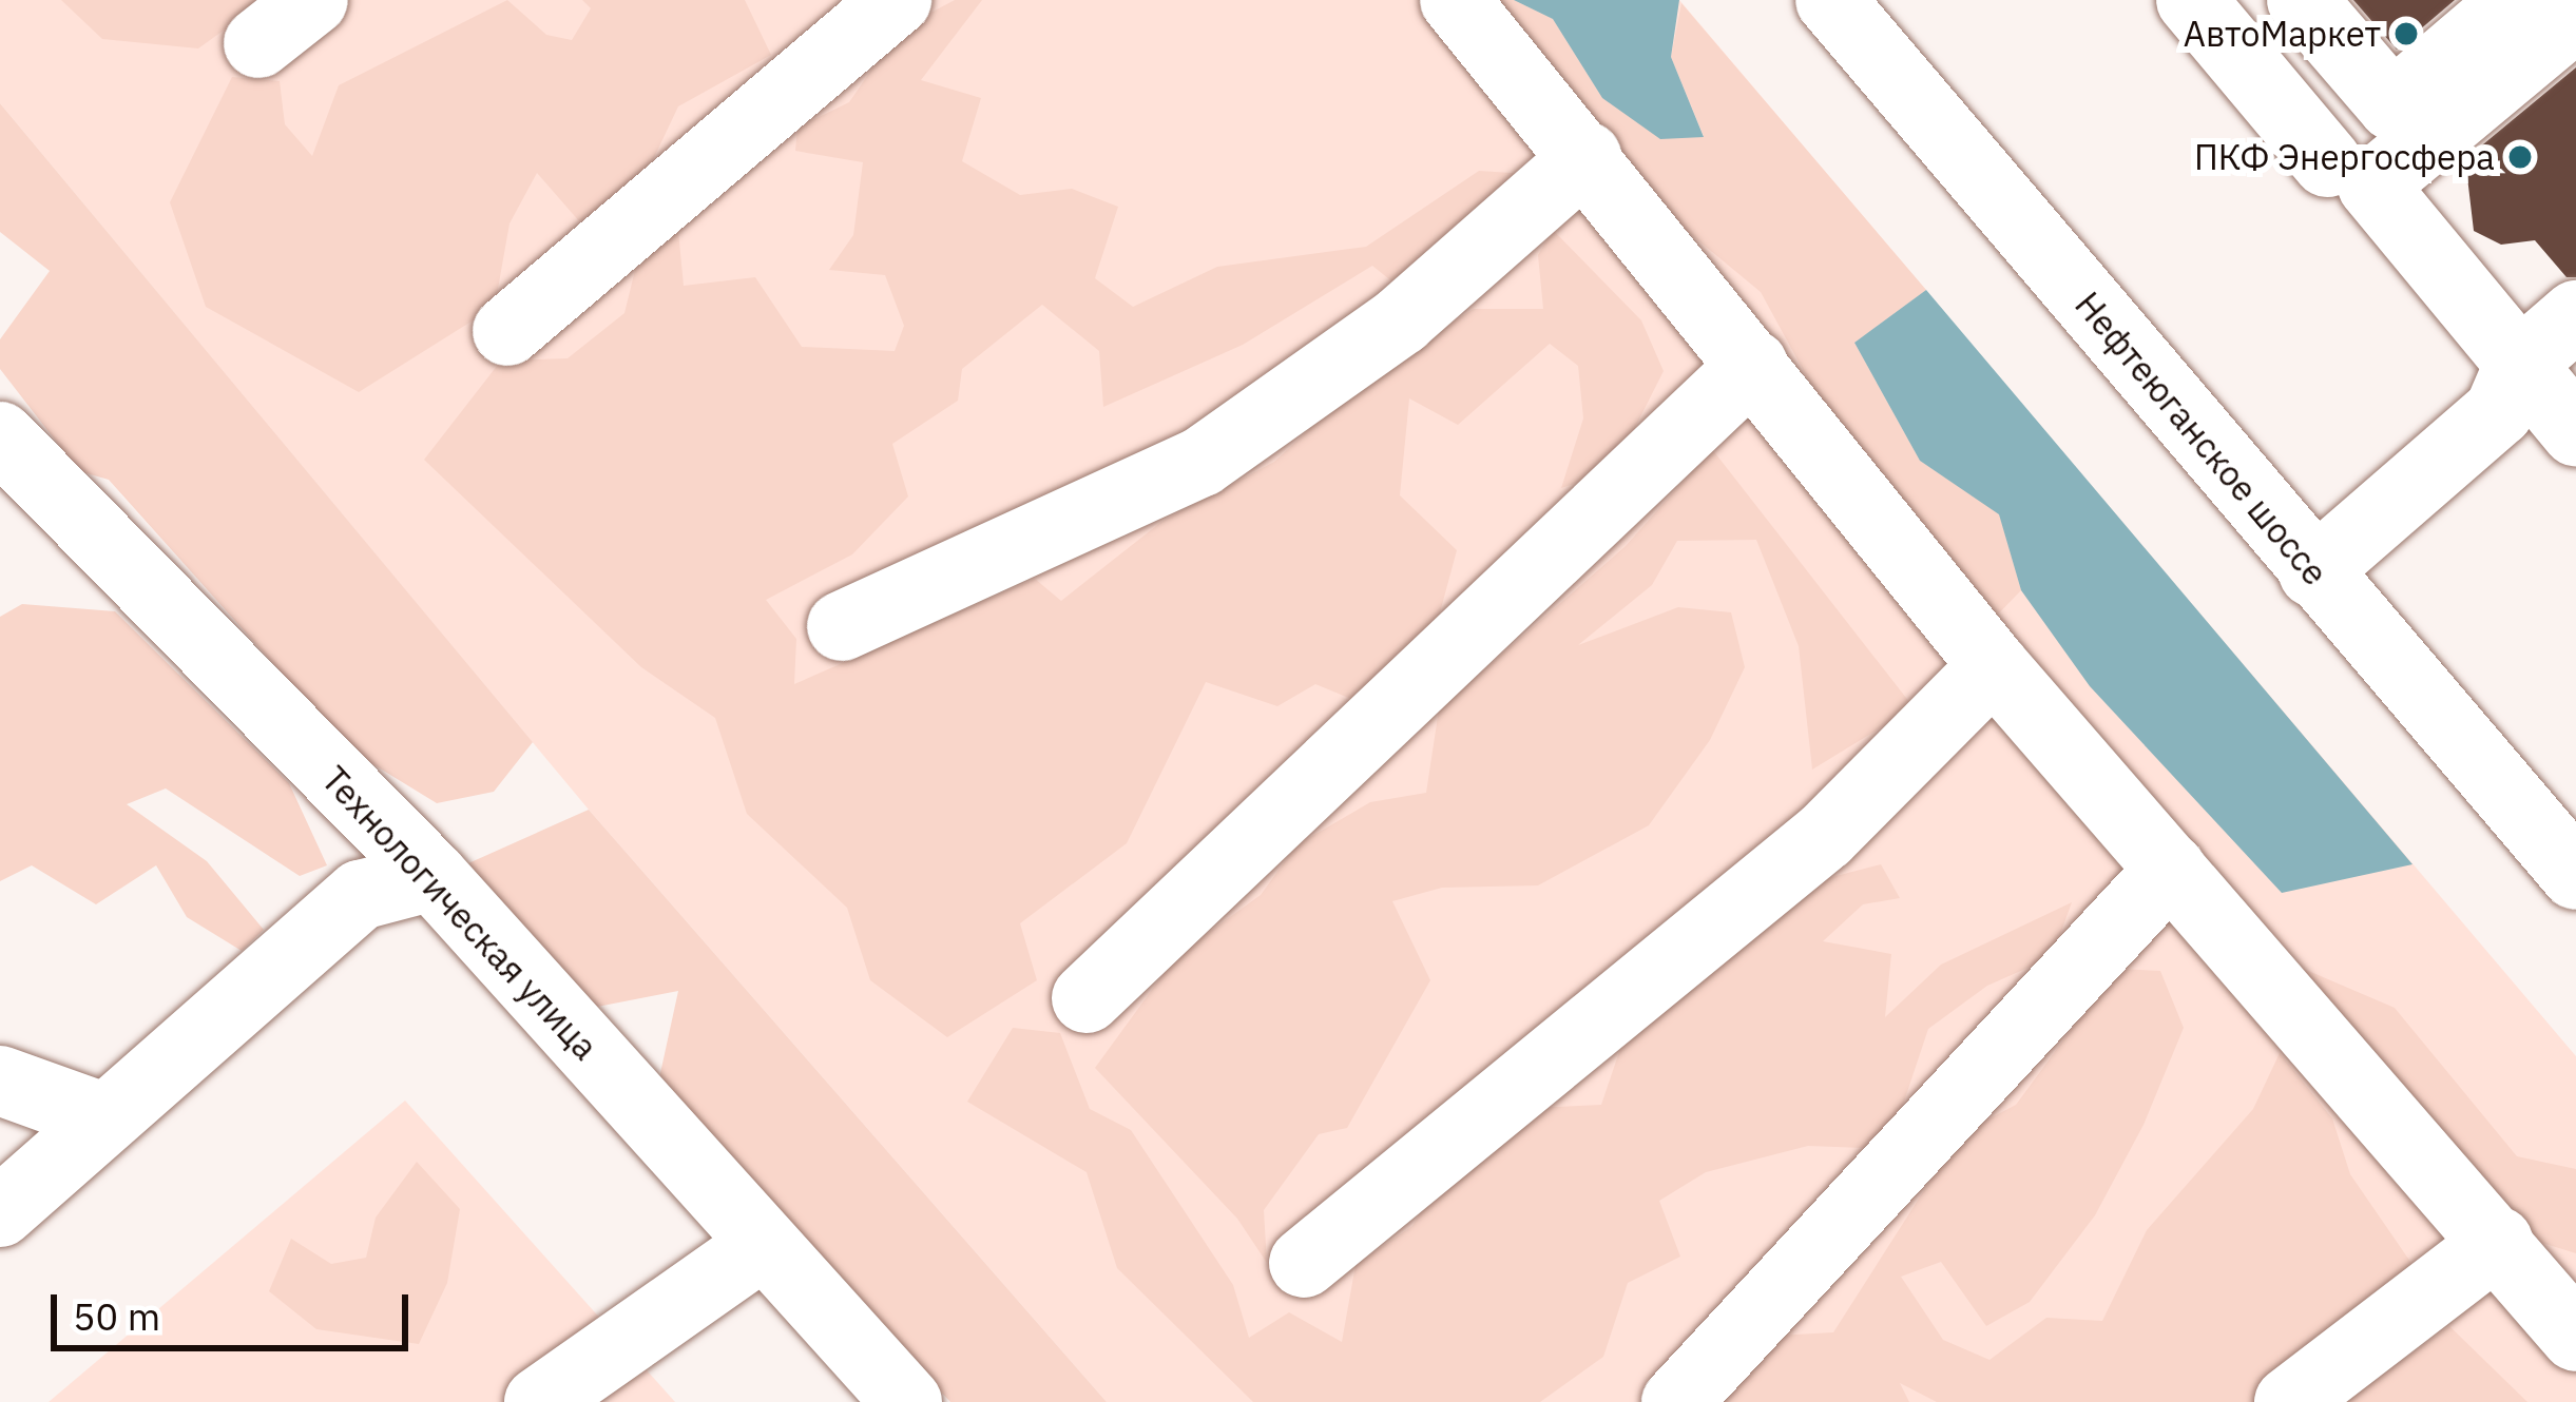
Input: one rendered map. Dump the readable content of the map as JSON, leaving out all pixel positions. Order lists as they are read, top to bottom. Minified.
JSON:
{"streets":{"street":["Нефтеюганское шоссе","Технологическая улица"]},"places":["АвтоМаркет","ПКФ Энергосфера"],"scale_bar":"50 m"}
